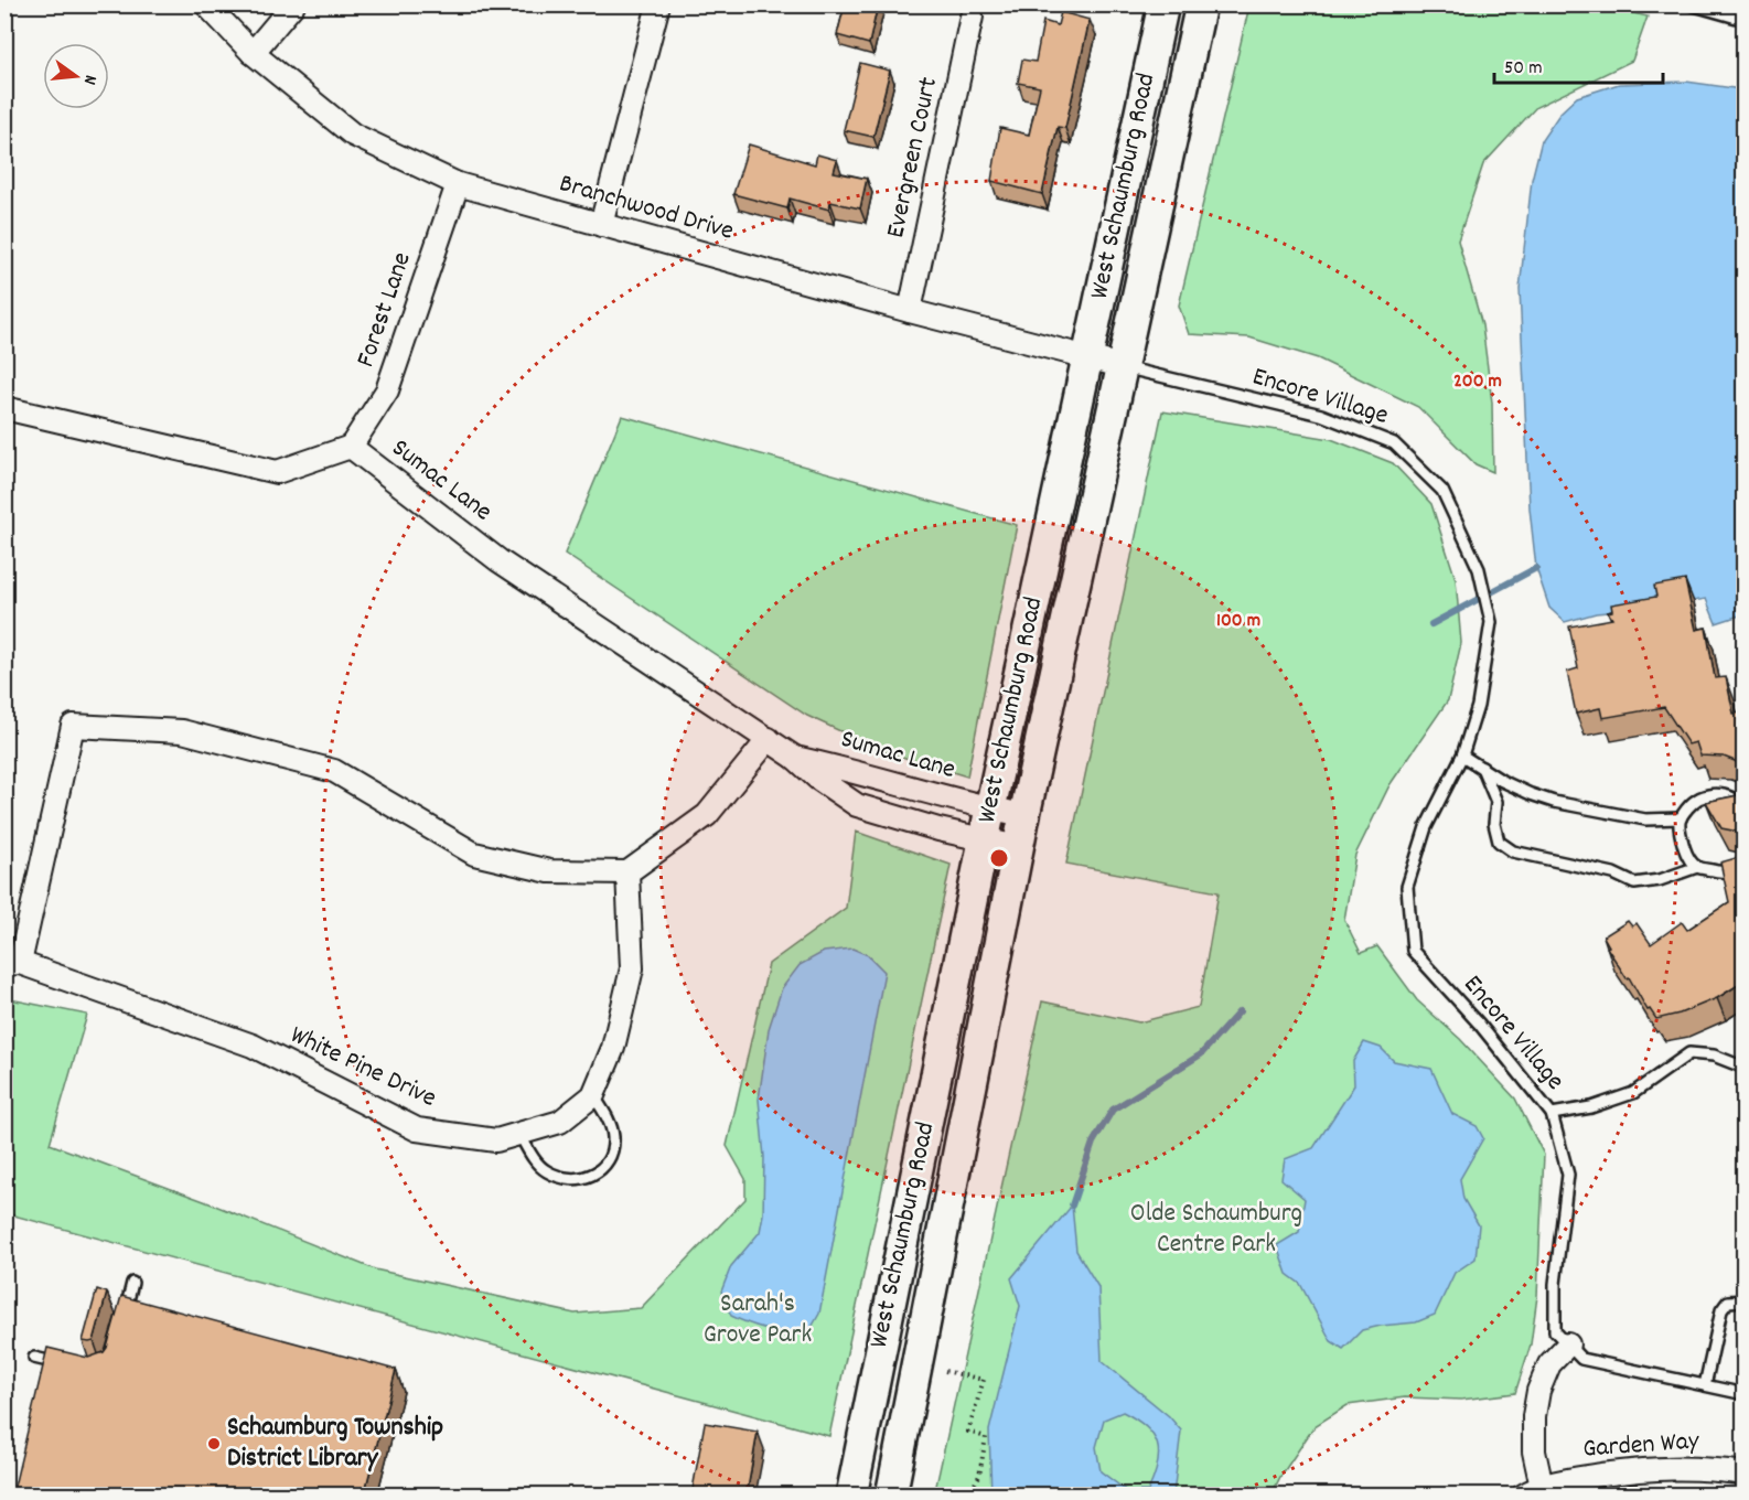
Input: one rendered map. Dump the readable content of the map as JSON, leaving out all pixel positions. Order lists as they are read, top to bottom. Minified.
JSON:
{"streets":{"main road":["West Schaumburg Road"],"street":["Evergreen Court","Branchwood Drive","Forest Lane","Sumac Lane","White Pine Drive","Garden Way"],"lane":["Encore Village"]},"crossings":[["Evergreen Court","Branchwood Drive"],["West Schaumburg Road","Branchwood Drive"],["West Schaumburg Road","Encore Village"],["West Schaumburg Road","Sumac Lane"],["Branchwood Drive","Forest Lane"],["Branchwood Drive","Encore Village"],["Forest Lane","Sumac Lane"],["Encore Village","Garden Way"]],"parks":["Olde Schaumburg Centre Park","Sarah's Grove Park"],"places":["Schaumburg Township District Library"],"scale_bar":"50 m","north":"right","rings":["200 m","100 m"]}
